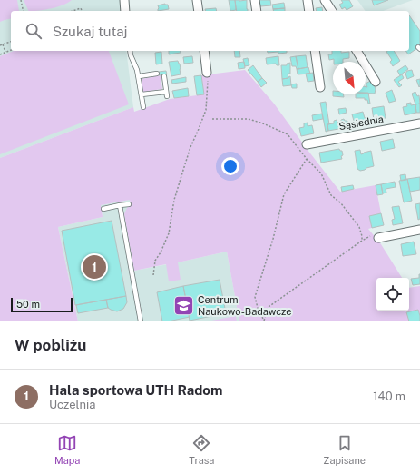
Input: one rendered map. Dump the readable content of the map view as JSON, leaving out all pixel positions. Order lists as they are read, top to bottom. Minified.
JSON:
{"streets":{"street":["Sąsiednia"]},"places":{"school or university":["Centrum Naukowo-Badawcze"]},"scale_bar":"50 m","north":"bottom right","page":{"search":"Szukaj tutaj","pins":"1","scale":"50 m","heading":"W pobliżu","list":[{"mark":"1","name":"Hala sportowa UTH Radom","note":"Uczelnia","value":"140 m"}],"nav":["Mapa","Trasa","Zapisane"]}}
